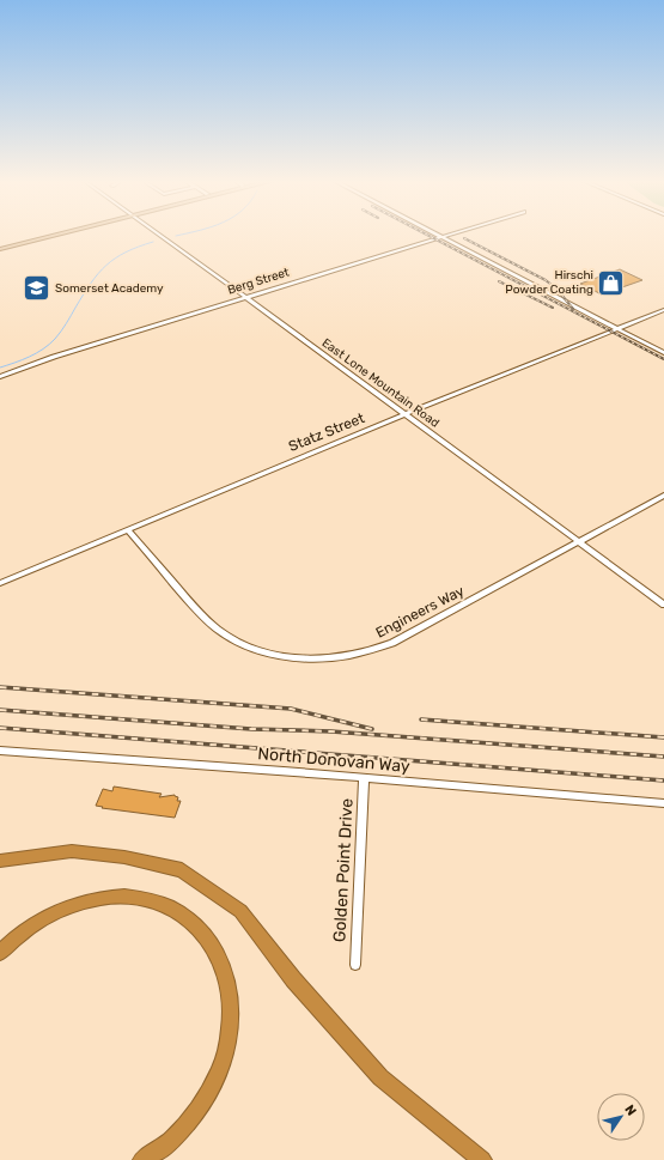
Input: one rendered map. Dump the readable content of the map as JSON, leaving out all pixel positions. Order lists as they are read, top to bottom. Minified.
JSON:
{"streets":{"street":["Berg Street","East Lone Mountain Road","Statz Street","Engineers Way","North Donovan Way","Golden Point Drive"]},"crossings":[["Berg Street","East Lone Mountain Road"],["East Lone Mountain Road","Statz Street"],["East Lone Mountain Road","Engineers Way"],["Statz Street","Engineers Way"],["North Donovan Way","Golden Point Drive"]],"places":{"shop":["Hirschi Powder Coating"],"school or university":["Somerset Academy"]},"north":"top right"}
